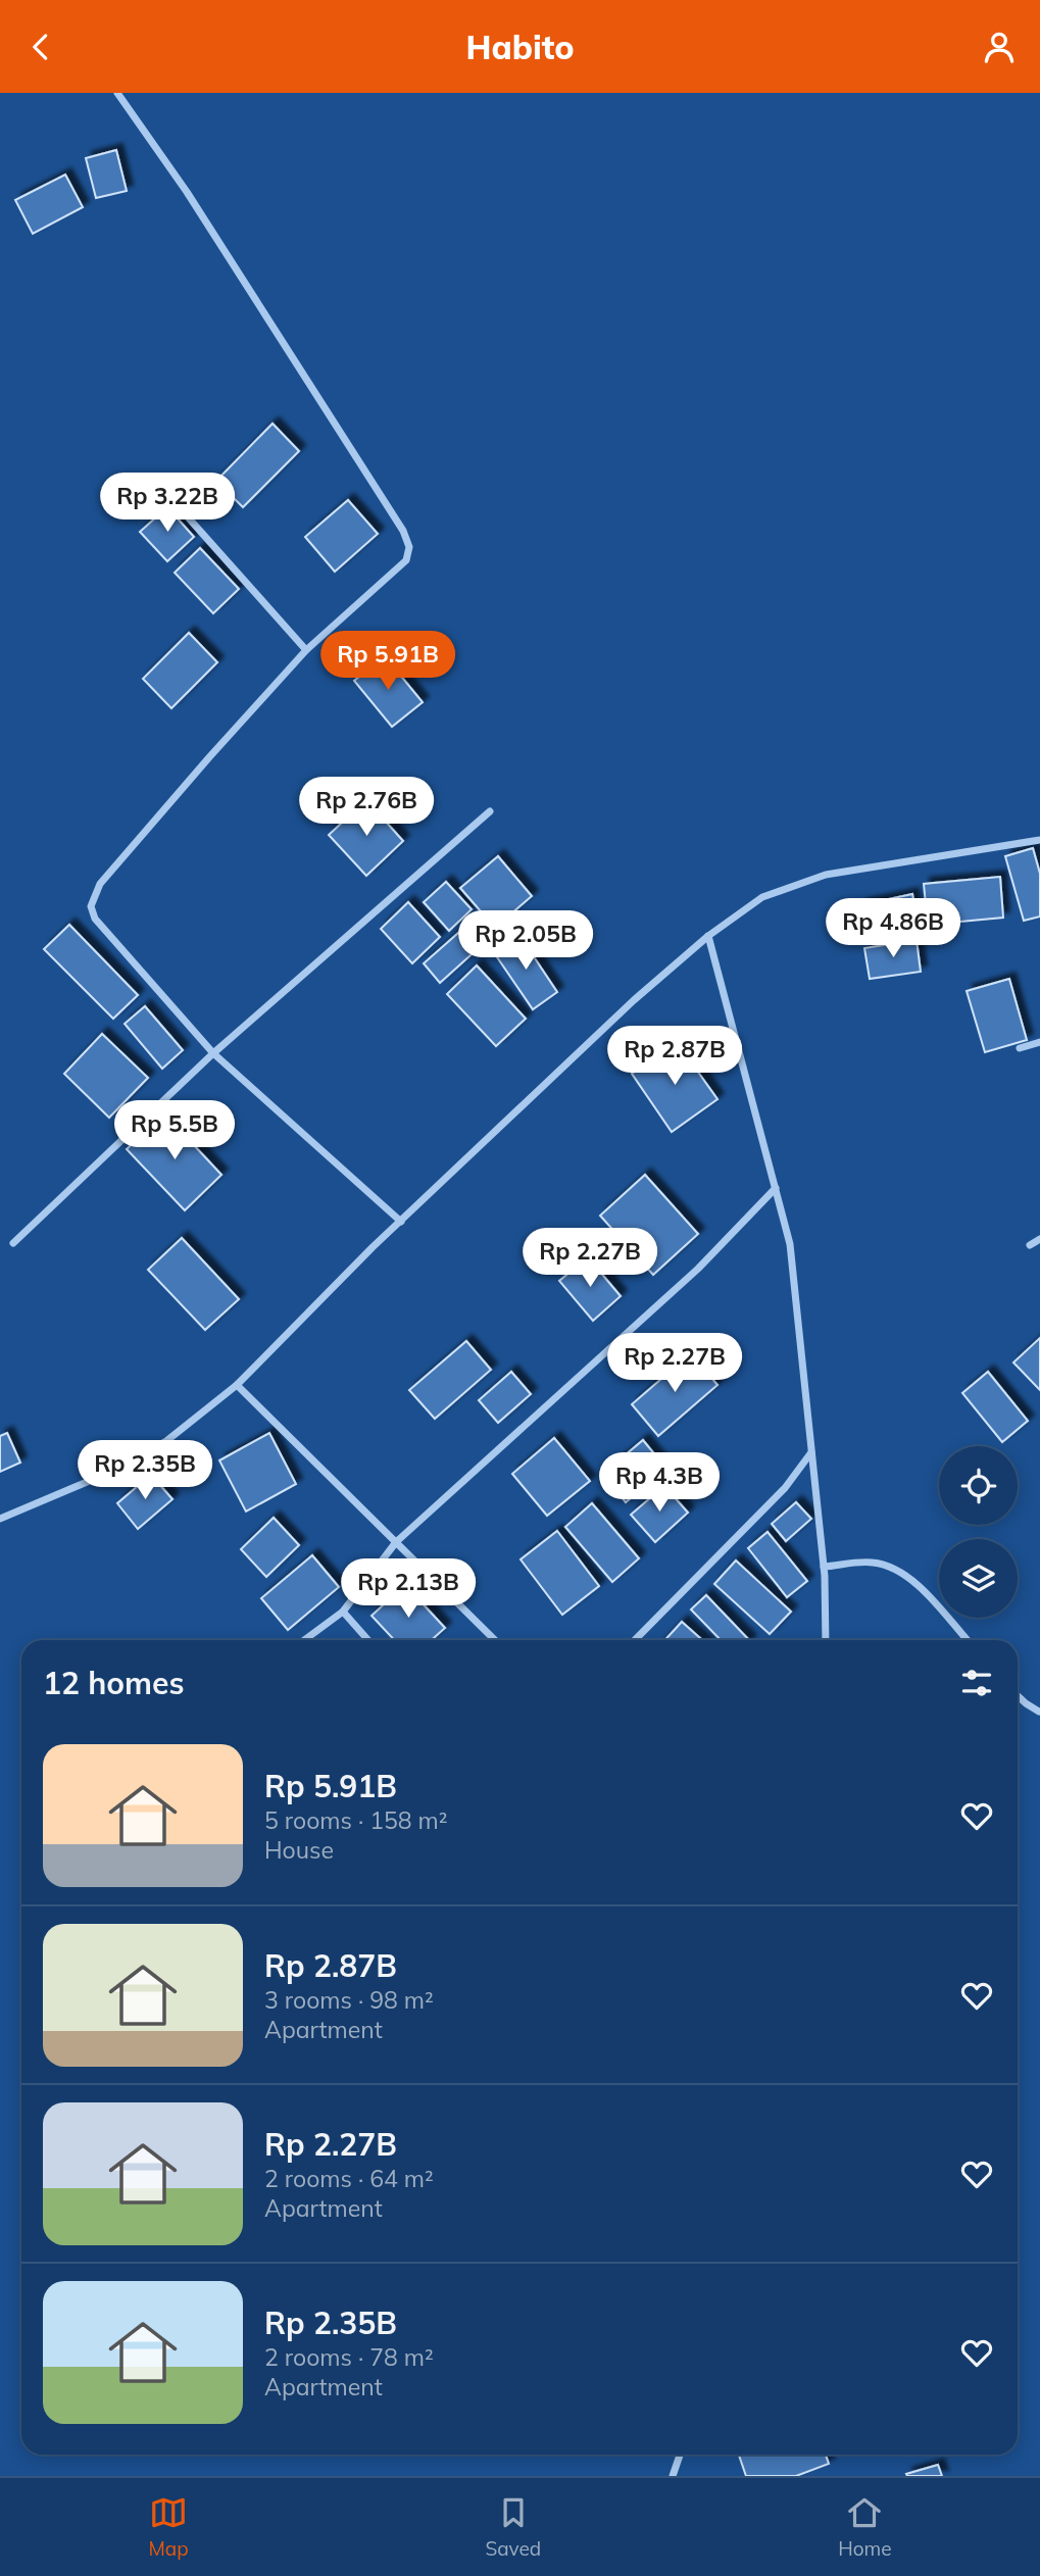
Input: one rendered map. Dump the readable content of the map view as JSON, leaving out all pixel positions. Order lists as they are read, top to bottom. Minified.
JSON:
{"page":{"header":"Habito","price":["Rp 3.22B","Rp 5.91B","Rp 2.76B","Rp 4.86B","Rp 2.05B","Rp 2.87B","Rp 5.5B","Rp 2.27B","Rp 2.27B","Rp 2.35B","Rp 4.3B","Rp 2.13B"],"heading":"12 homes","list":[{"name":"Rp 5.91B","note":"5 rooms · 158 m² · House"},{"name":"Rp 2.87B","note":"3 rooms · 98 m² · Apartment"},{"name":"Rp 2.27B","note":"2 rooms · 64 m² · Apartment"},{"name":"Rp 2.35B","note":"2 rooms · 78 m² · Apartment"}],"tabs":["Map","Saved","Home"]}}
